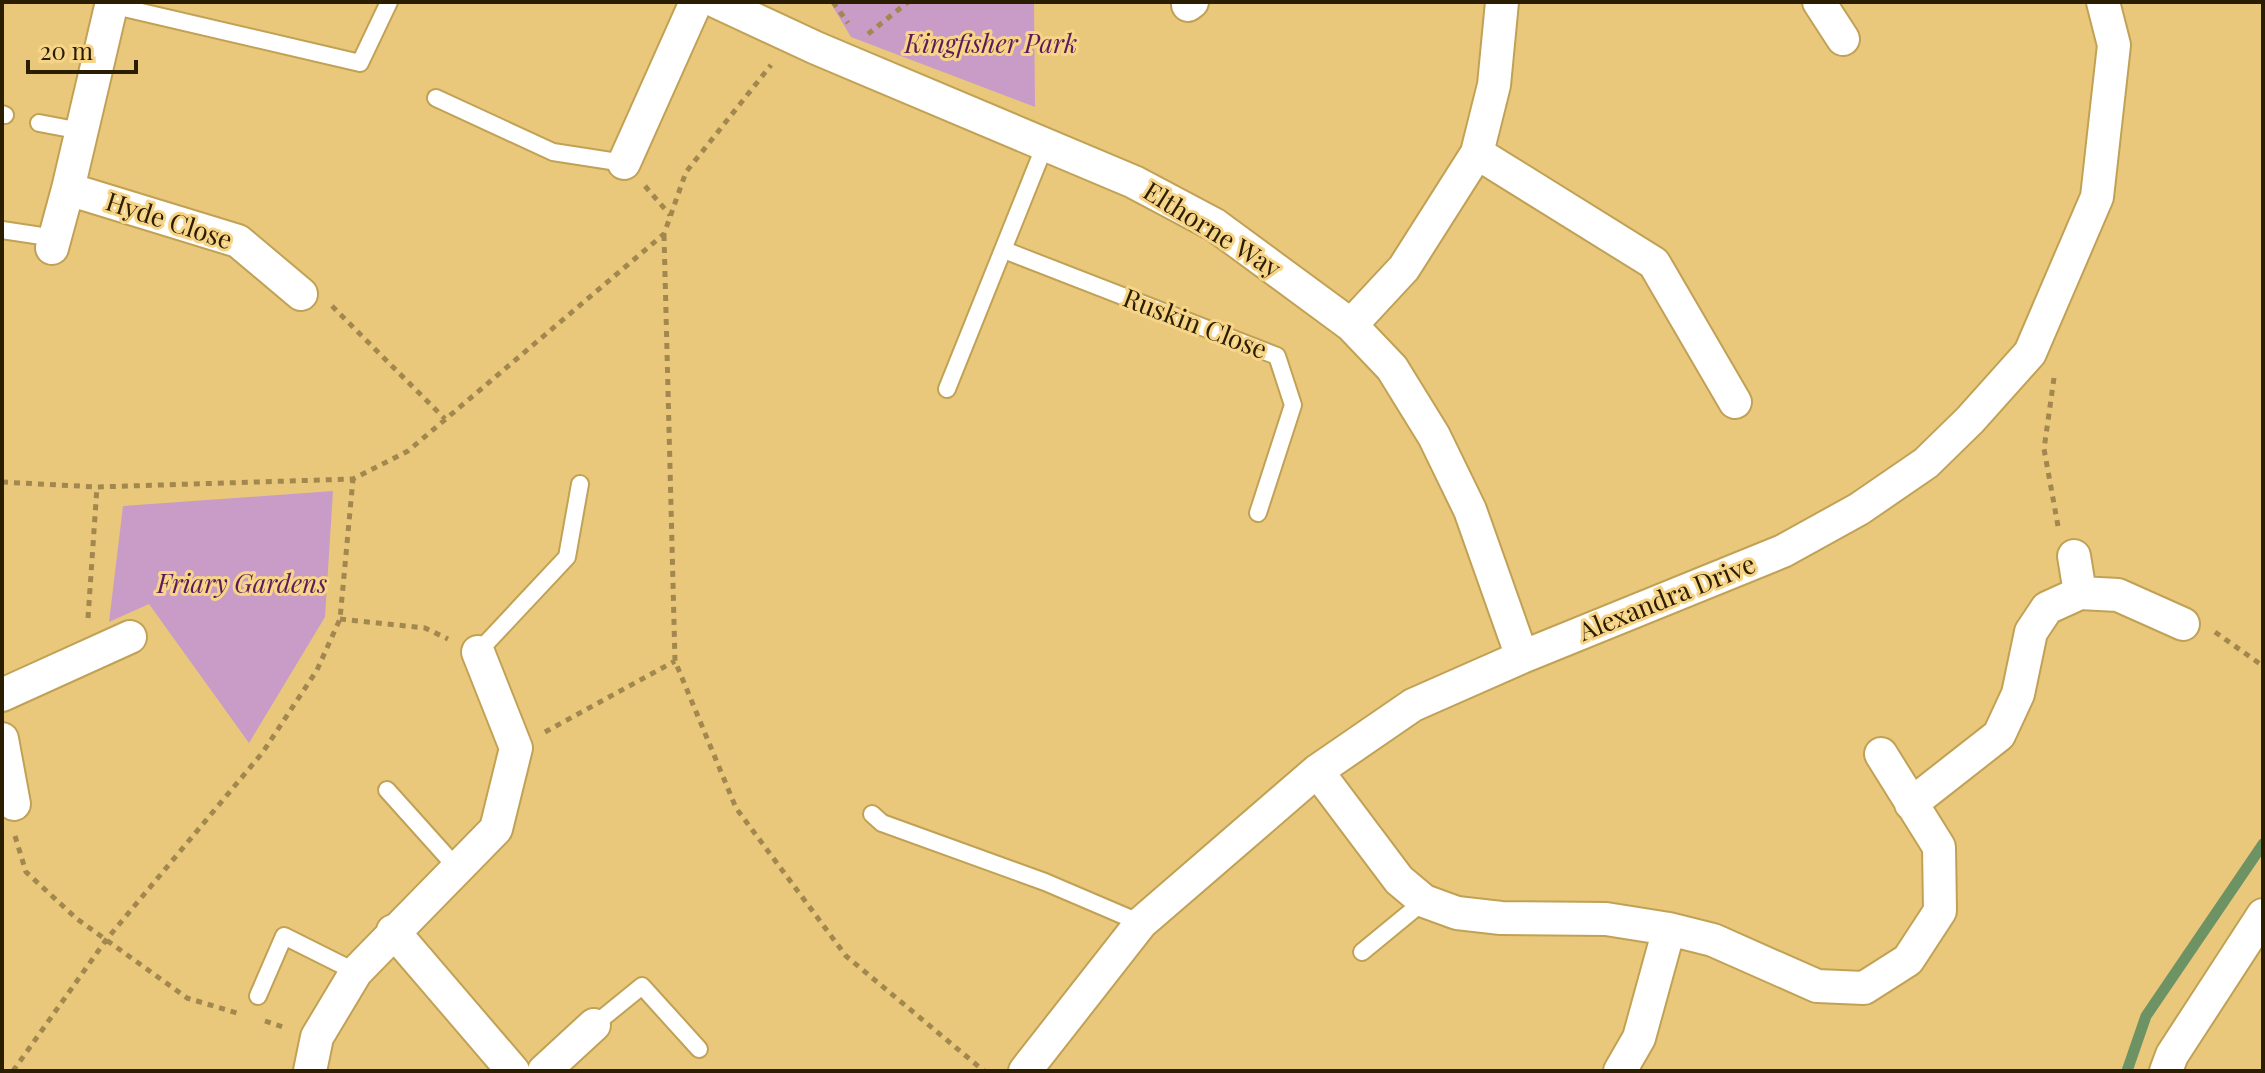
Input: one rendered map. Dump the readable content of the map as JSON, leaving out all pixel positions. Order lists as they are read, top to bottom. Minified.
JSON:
{"streets":{"street":["Hyde Close","Elthorne Way","Alexandra Drive"],"lane":["Ruskin Close"]},"crossings":[["Elthorne Way","Alexandra Drive"]],"parks":["Kingfisher Park","Friary Gardens"],"scale_bar":"20 m"}
